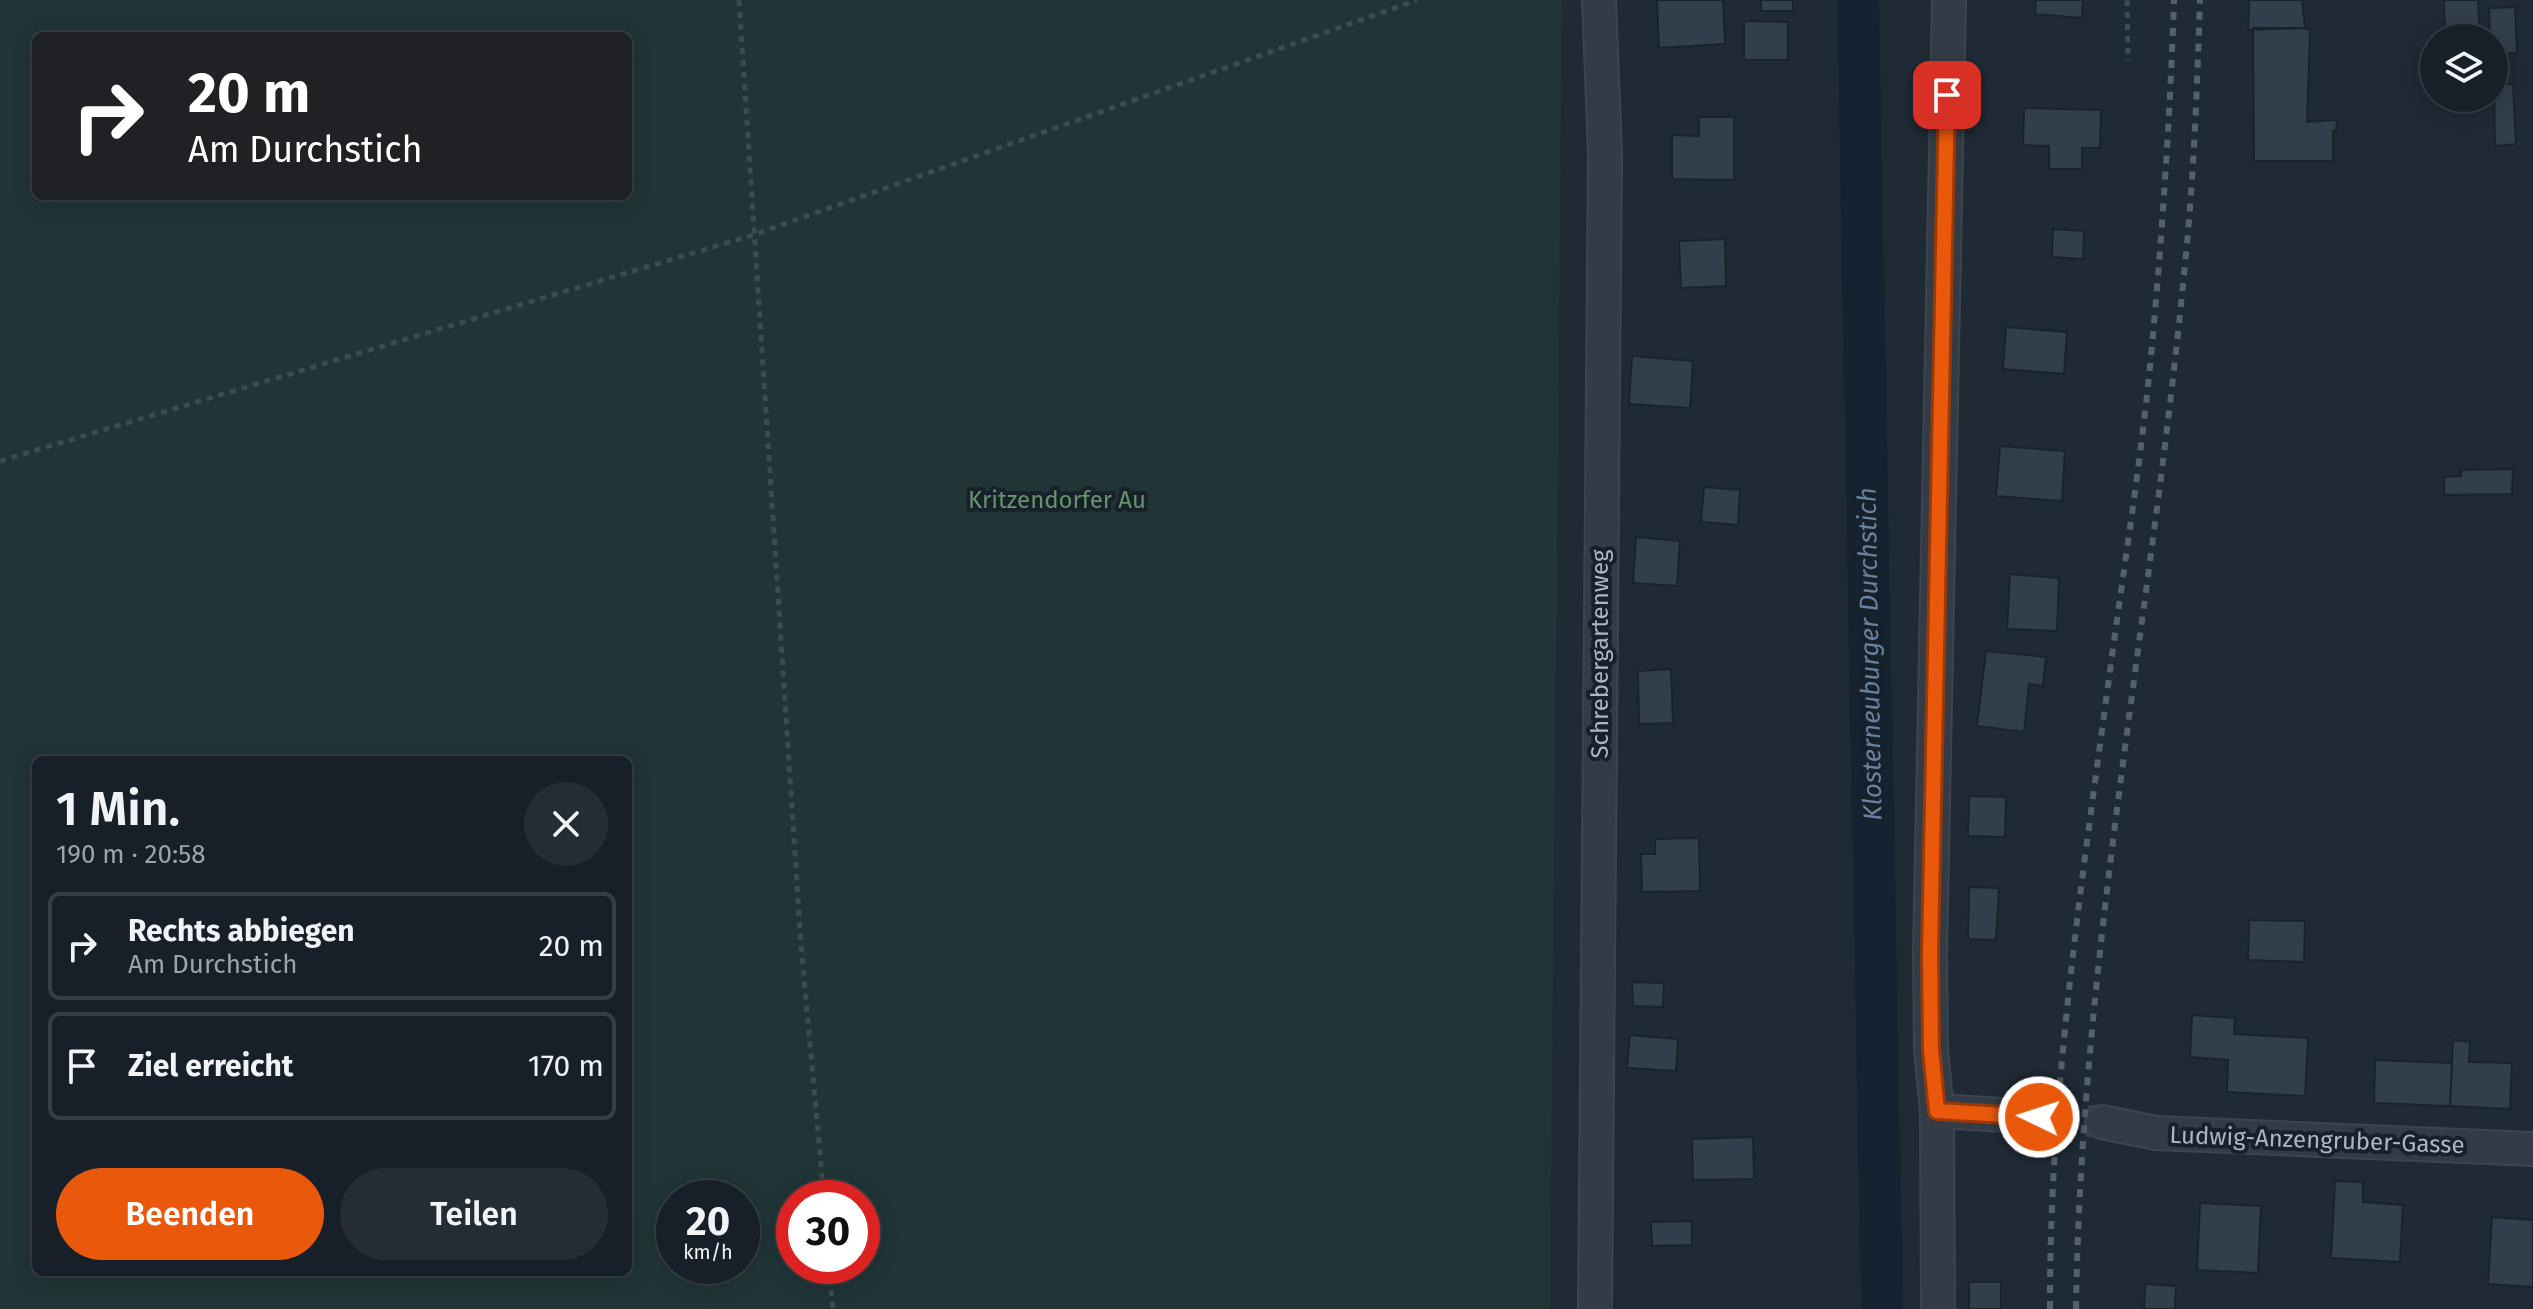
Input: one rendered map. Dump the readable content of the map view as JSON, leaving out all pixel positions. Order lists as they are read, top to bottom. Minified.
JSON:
{"streets":{"street":["Schrebergartenweg","Ludwig-Anzengruber-Gasse"]},"water":["Klosterneuburger Durchstich"],"parks":["Kritzendorfer Au"],"page":{"turn":["20 m","Am Durchstich"],"heading":["1 Min.","190 m · 20:58"],"list":[{"name":"Rechts abbiegen","note":"Am Durchstich","value":"20 m"},{"name":"Ziel erreicht","value":"170 m"}],"buttons":["Beenden","Teilen"],"speed":"20 km/h","limit":"30"}}
